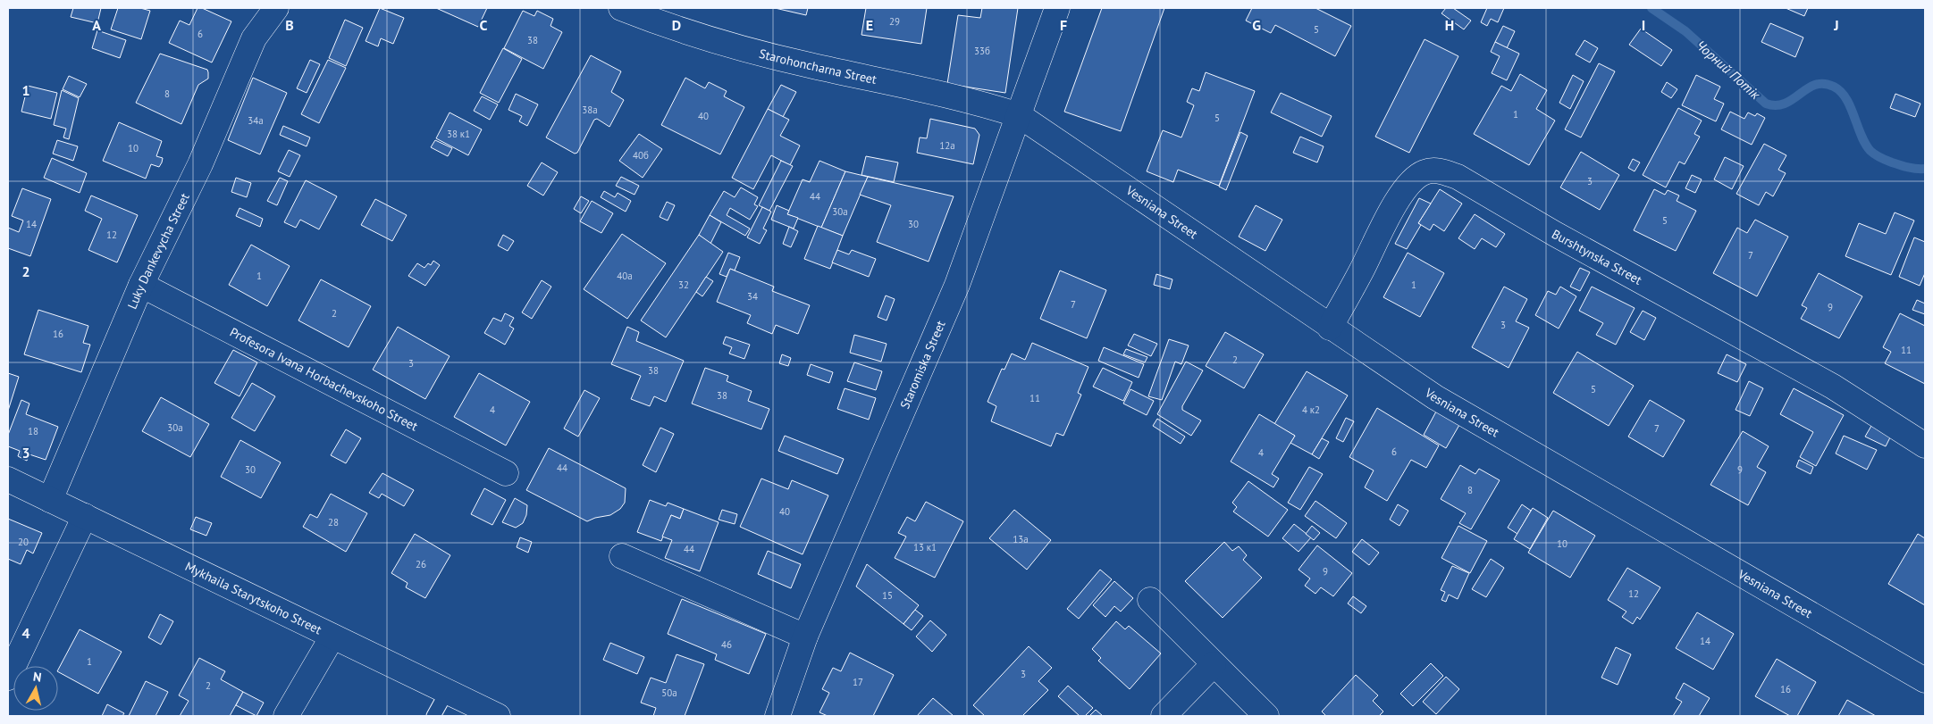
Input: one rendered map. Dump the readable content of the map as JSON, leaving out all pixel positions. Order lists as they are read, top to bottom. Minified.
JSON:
{"streets":{"street":["Starohoncharna Street","Vesniana Street","Luky Dankevycha Street","Burshtynska Street","Staromiska Street","Profesora Ivana Horbachevskoho Street","Mykhaila Starytskoho Street"]},"crossings":[["Starohoncharna Street","Vesniana Street"],["Starohoncharna Street","Staromiska Street"],["Vesniana Street","Burshtynska Street"],["Vesniana Street","Staromiska Street"],["Luky Dankevycha Street","Profesora Ivana Horbachevskoho Street"],["Luky Dankevycha Street","Mykhaila Starytskoho Street"]],"water":["Чорний Потік"],"house_numbers":["29","5","6","38","33б","8","38а","1","40","5","34а","38 к1","12а","10","40б","3","44","30а","5","14","30","12","7","1","40а","32","1","34","7","9","2","3","16","11","2","3","38","5","38","11","4","4 к2","30а","7","18","6","4","44","30","9","8","40","28","13а","20","10","13 к1","44","26","9","12","15","14","46","1","3","17","2","16","50а"],"north":"top","grid":{"columns":["A","B","C","D","E","F","G","H","I","J"],"rows":["1","2","3","4"]}}
